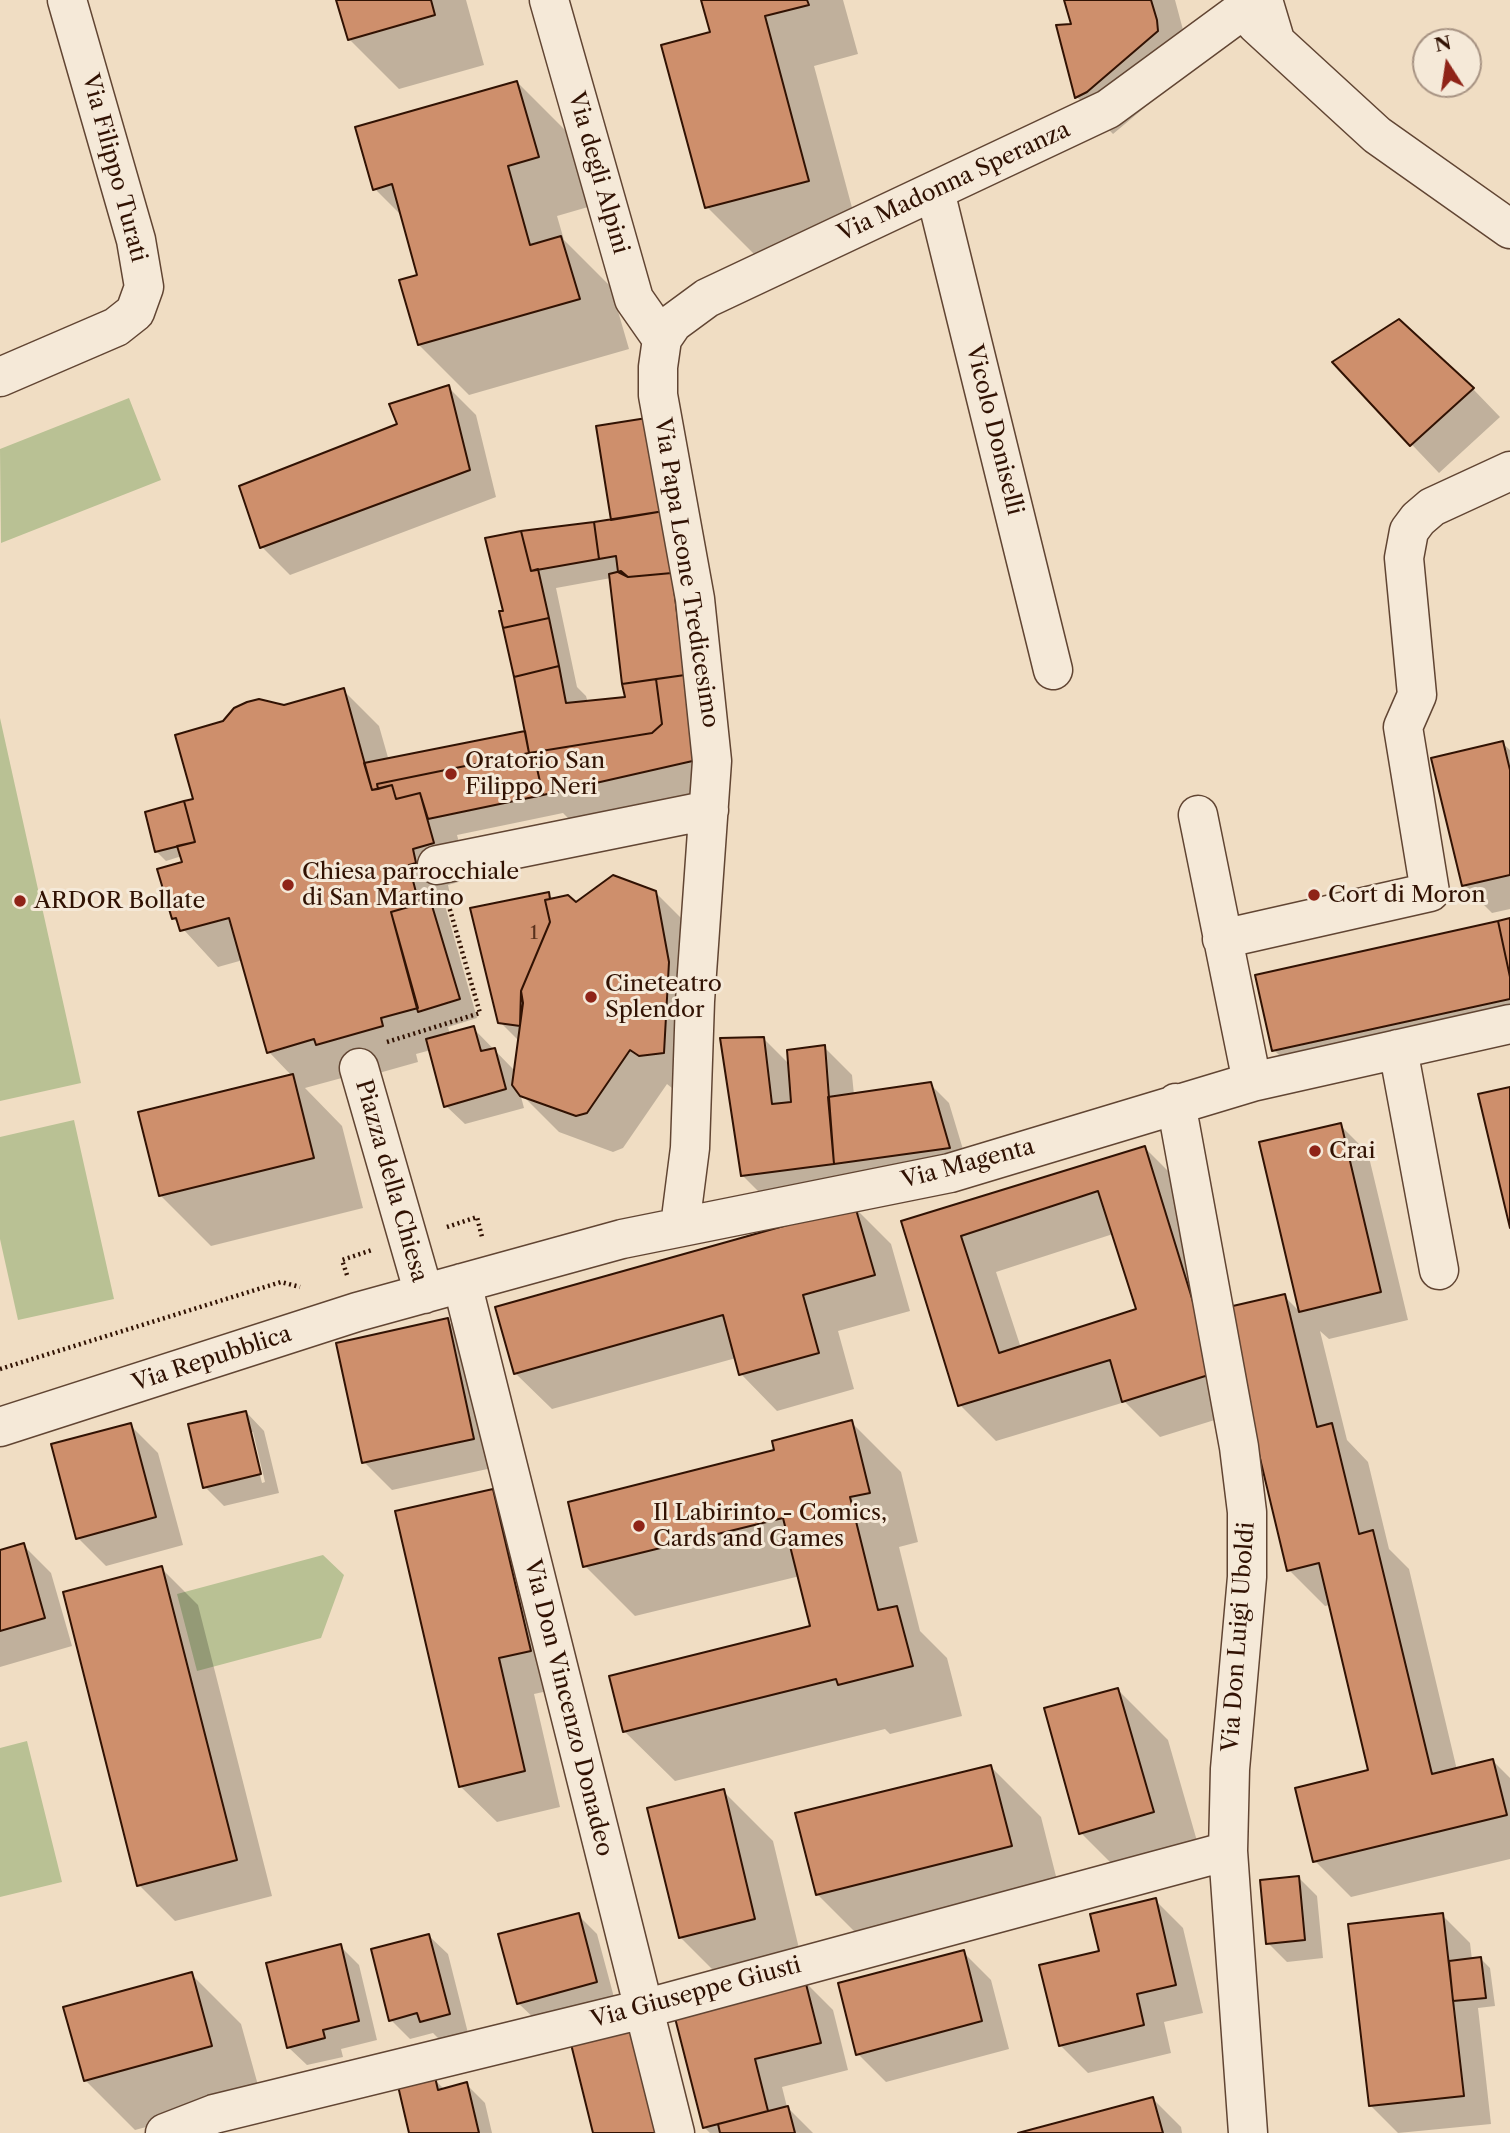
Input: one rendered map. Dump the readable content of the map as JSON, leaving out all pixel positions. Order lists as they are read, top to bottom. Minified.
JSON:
{"streets":{"street":["Via Filippo Turati","Via degli Alpini","Via Madonna Speranza","Vicolo Doniselli","Via Papa Leone Tredicesimo","Via Magenta","Piazza della Chiesa","Via Repubblica","Via Don Luigi Uboldi","Via Don Vincenzo Donadeo","Via Giuseppe Giusti"]},"crossings":[["Via degli Alpini","Via Madonna Speranza"],["Via degli Alpini","Via Papa Leone Tredicesimo"],["Via Madonna Speranza","Vicolo Doniselli"],["Via Madonna Speranza","Via Papa Leone Tredicesimo"],["Via Papa Leone Tredicesimo","Via Magenta"],["Via Magenta","Piazza della Chiesa"],["Via Magenta","Via Repubblica"],["Via Magenta","Via Don Luigi Uboldi"],["Via Magenta","Via Don Vincenzo Donadeo"],["Piazza della Chiesa","Via Repubblica"],["Via Don Luigi Uboldi","Via Giuseppe Giusti"],["Via Don Vincenzo Donadeo","Via Giuseppe Giusti"]],"places":["Oratorio San Filippo Neri","Chiesa parrocchiale di San Martino","Cort di Moron","ARDOR Bollate","Cineteatro Splendor","Crai","Il Labirinto - Comics, Cards and Games"],"house_numbers":["1"],"north":"top"}
